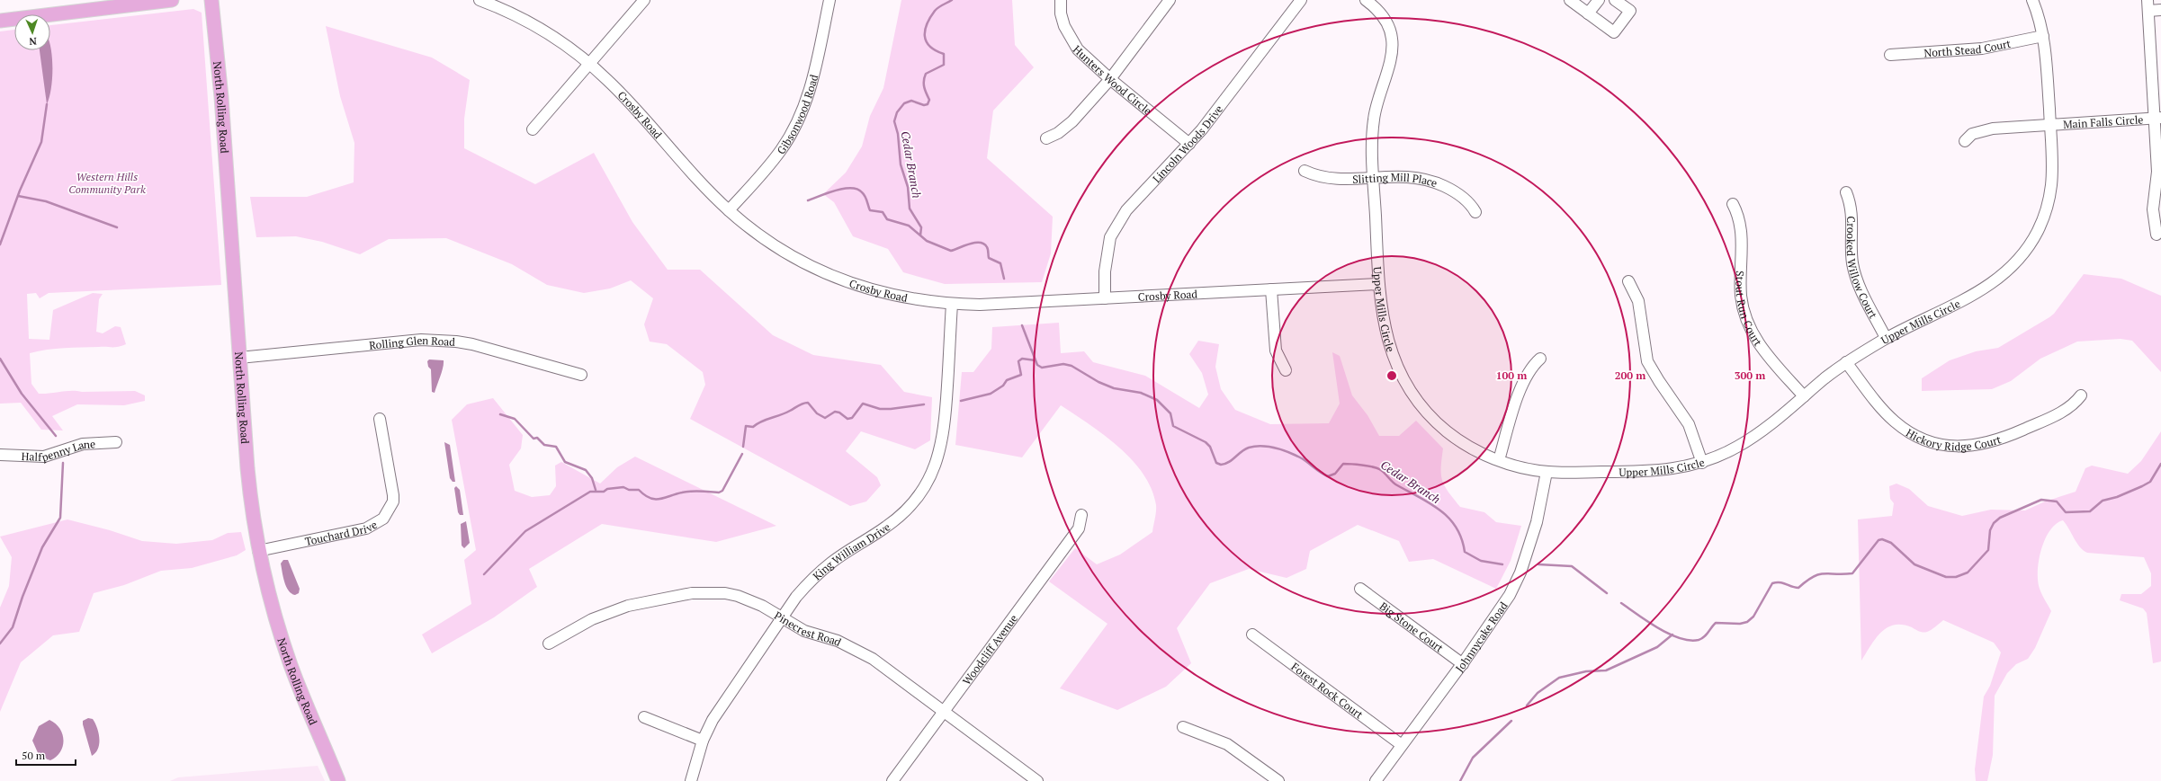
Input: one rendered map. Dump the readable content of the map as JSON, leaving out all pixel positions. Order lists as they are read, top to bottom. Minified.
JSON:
{"streets":{"main road":["North Rolling Road"],"street":["North Stead Court","Hunters Wood Circle","Gibsonwood Road","Crosby Road","Main Falls Circle","Lincoln Woods Drive","Slitting Mill Place","Crooked Willow Court","Stout Run Court","Upper Mills Circle","Rolling Glen Road","Hickory Ridge Court","Halfpenny Lane","Touchard Drive","King William Drive","Big Stone Court","Pinecrest Road","Johnnycake Road","Woodcliff Avenue","Forest Rock Court"]},"crossings":[["North Stead Court","Upper Mills Circle"],["Hunters Wood Circle","Lincoln Woods Drive"],["North Rolling Road","Rolling Glen Road"],["North Rolling Road","Touchard Drive"],["Gibsonwood Road","Crosby Road"],["Crosby Road","Lincoln Woods Drive"],["Crosby Road","Upper Mills Circle"],["Crosby Road","King William Drive"],["Main Falls Circle","Upper Mills Circle"],["Slitting Mill Place","Upper Mills Circle"],["Crooked Willow Court","Upper Mills Circle"],["Stout Run Court","Upper Mills Circle"],["Upper Mills Circle","Hickory Ridge Court"],["Upper Mills Circle","Johnnycake Road"],["King William Drive","Pinecrest Road"],["Big Stone Court","Johnnycake Road"],["Pinecrest Road","Woodcliff Avenue"],["Johnnycake Road","Forest Rock Court"]],"water":["Cedar Branch"],"parks":["Western Hills Community Park"],"scale_bar":"50 m","north":"bottom","rings":["100 m","200 m","300 m"]}
